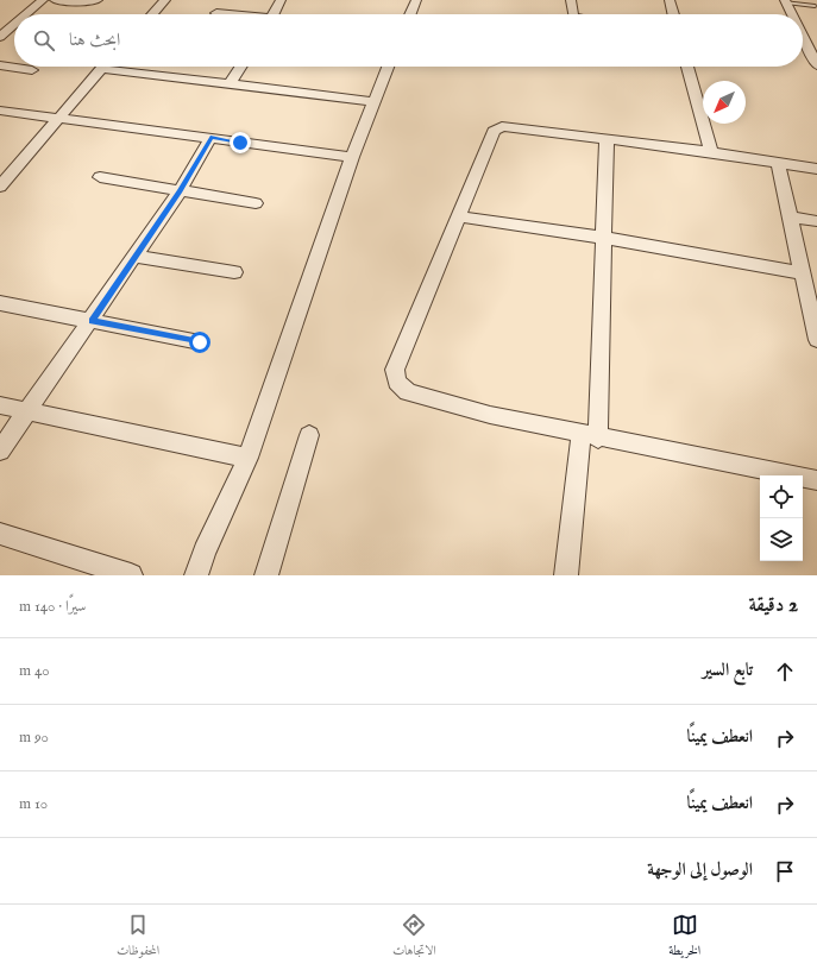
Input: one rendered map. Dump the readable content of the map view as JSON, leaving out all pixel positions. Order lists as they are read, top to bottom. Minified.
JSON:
{"north":"bottom left","page":{"search":"ابحث هنا","heading":["2 دقيقة","سيرًا · 140 m"],"list":[["تابع السير","40 m"],["انعطف يمينًا","90 m"],["انعطف يمينًا","10 m"],"الوصول إلى الوجهة"],"nav":["الخريطة","الاتجاهات","المحفوظات"]}}
